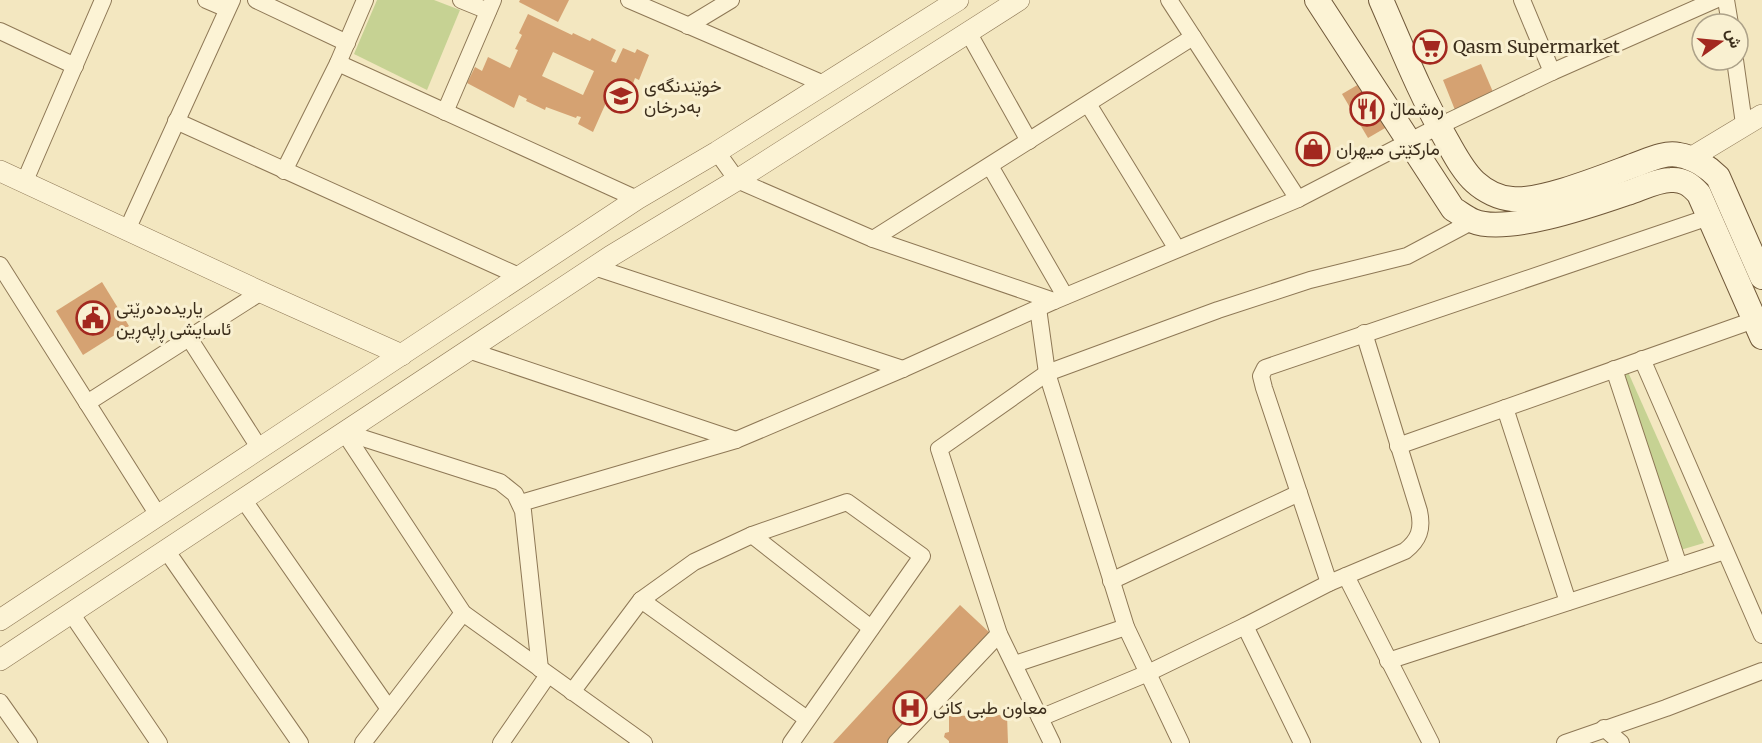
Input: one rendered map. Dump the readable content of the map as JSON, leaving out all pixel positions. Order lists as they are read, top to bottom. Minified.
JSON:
{"places":{"supermarket":["Qasm Supermarket"],"school or university":["خوێندنگەی بەدرخان"],"restaurant":["رەشماڵ"],"shop":["مارکێتی میهران"],"public building":["یاریدەدەرێتی ئاسایشی ڕاپەڕین"],"hospital":["معاون طبی کانی"]},"north":"right"}
